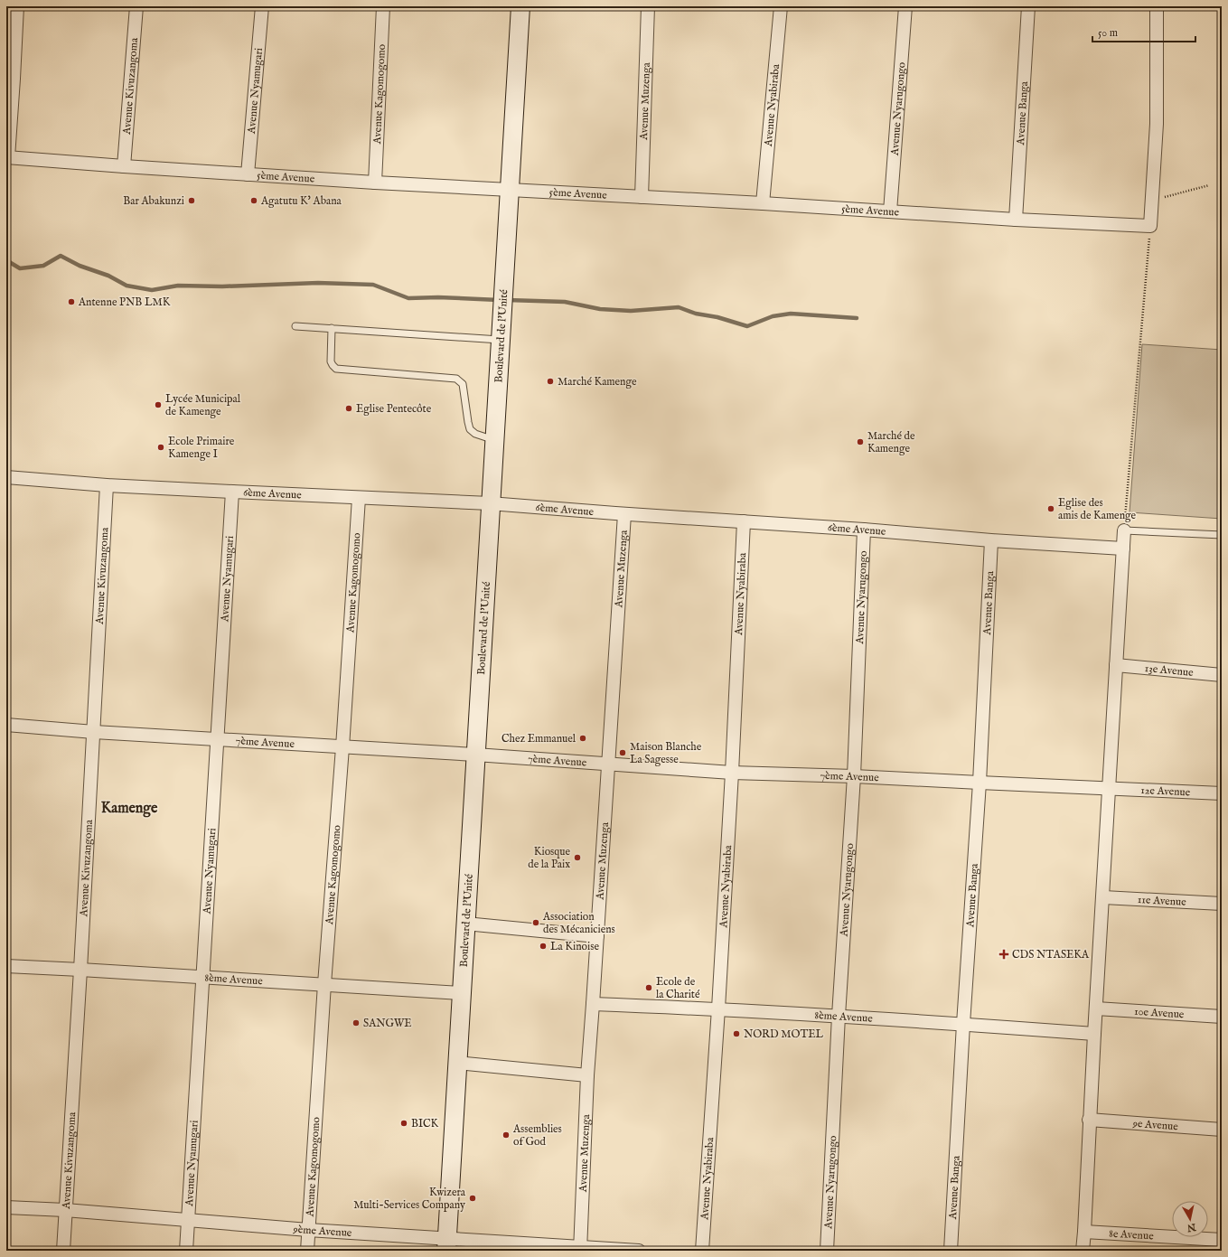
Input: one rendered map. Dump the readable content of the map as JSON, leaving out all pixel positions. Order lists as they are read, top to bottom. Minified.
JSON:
{"streets":{"street":["Avenue Kivuzangoma","Avenue Nyamugari","Avenue Kagomogomo","Avenue Muzenga","Avenue Nyabiraba","Avenue Nyarugongo","Avenue Banga","5ème Avenue","Boulevard de l'Unité","6ème Avenue","13e Avenue","7ème Avenue","12e Avenue","11e Avenue","8ème Avenue","10e Avenue","9e Avenue","9ème Avenue","8e Avenue"]},"crossings":[["Avenue Kivuzangoma","5ème Avenue"],["Avenue Kivuzangoma","6ème Avenue"],["Avenue Kivuzangoma","7ème Avenue"],["Avenue Kivuzangoma","8ème Avenue"],["Avenue Kivuzangoma","9ème Avenue"],["Avenue Nyamugari","5ème Avenue"],["Avenue Nyamugari","6ème Avenue"],["Avenue Nyamugari","7ème Avenue"],["Avenue Nyamugari","8ème Avenue"],["Avenue Nyamugari","9ème Avenue"],["Avenue Kagomogomo","5ème Avenue"],["Avenue Kagomogomo","6ème Avenue"],["Avenue Kagomogomo","7ème Avenue"],["Avenue Kagomogomo","8ème Avenue"],["Avenue Kagomogomo","9ème Avenue"],["Avenue Muzenga","5ème Avenue"],["Avenue Muzenga","6ème Avenue"],["Avenue Muzenga","7ème Avenue"],["Avenue Muzenga","8ème Avenue"],["Avenue Muzenga","9ème Avenue"],["Avenue Nyabiraba","5ème Avenue"],["Avenue Nyabiraba","6ème Avenue"],["Avenue Nyabiraba","7ème Avenue"],["Avenue Nyabiraba","8ème Avenue"],["Avenue Nyarugongo","5ème Avenue"],["Avenue Nyarugongo","6ème Avenue"],["Avenue Nyarugongo","7ème Avenue"],["Avenue Nyarugongo","8ème Avenue"],["Avenue Banga","5ème Avenue"],["Avenue Banga","6ème Avenue"],["Avenue Banga","7ème Avenue"],["Avenue Banga","8ème Avenue"],["5ème Avenue","Boulevard de l'Unité"],["Boulevard de l'Unité","6ème Avenue"],["Boulevard de l'Unité","7ème Avenue"],["Boulevard de l'Unité","8ème Avenue"],["Boulevard de l'Unité","9ème Avenue"],["7ème Avenue","12e Avenue"]],"districts":["Kamenge"],"places":{"other":["Bar Abakunzi","Agatutu K' Abana","Antenne PNB LMK","Marché Kamenge","Lycée Municipal de Kamenge","Eglise Pentecôte","Marché de Kamenge","Ecole Primaire Kamenge I","Eglise des amis de Kamenge","Chez Emmanuel","Maison Blanche La Sagesse","Kiosque de la Paix","Association des Mécaniciens","La Kinoise","Ecole de la Charité","SANGWE","NORD MOTEL","BICK","Assemblies of God","Kwizera Multi-Services Company"],"health":["CDS NTASEKA"]},"scale_bar":"50 m","north":"bottom"}
